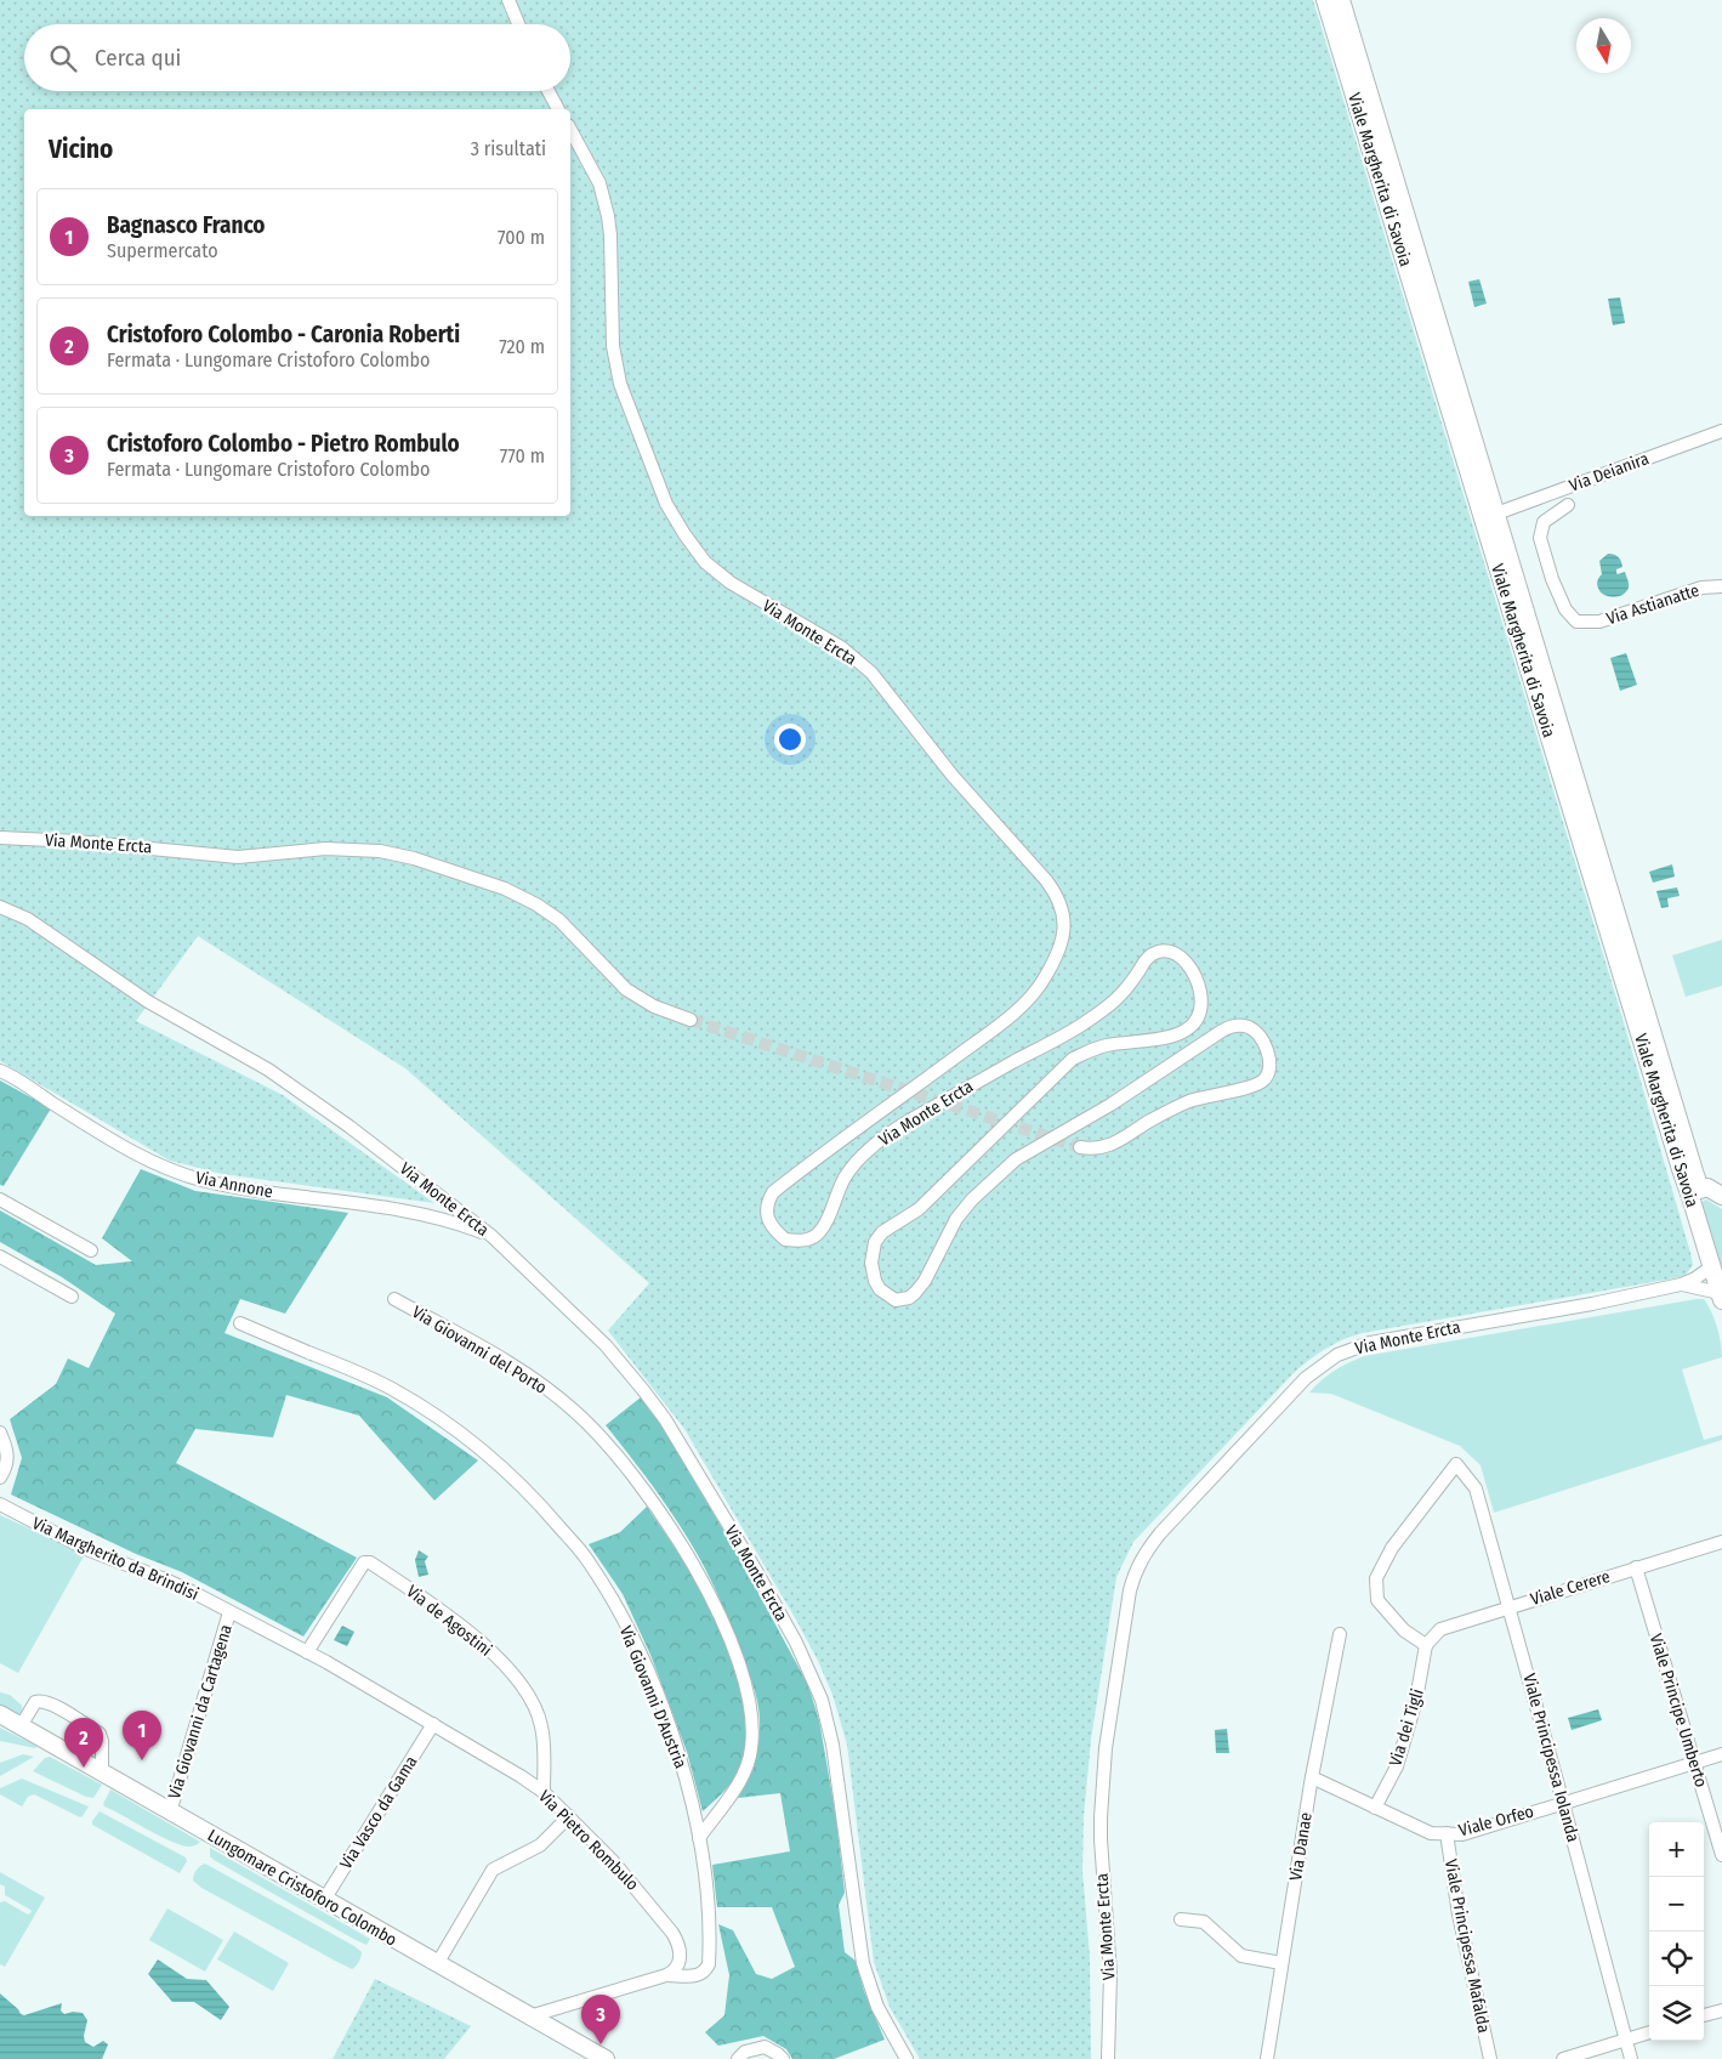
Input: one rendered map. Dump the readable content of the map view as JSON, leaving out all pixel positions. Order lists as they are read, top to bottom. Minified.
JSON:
{"streets":{"street":["Viale Margherita di Savoia","Via Deianira","Via Astianatte","Via Monte Ercta","Via Annone","Via Giovanni del Porto","Via Margherito da Brindisi","Viale Cerere","Via de Agostini","Via Giovanni D'Austria","Viale Principe Umberto","Via Giovanni da Cartagena","Via dei Tigli","Viale Principessa Iolanda","Via Vasco da Gama","Viale Orfeo","Via Pietro Rombulo","Via Danae","Lungomare Cristoforo Colombo","Viale Principessa Mafalda"]},"crossings":[["Viale Margherita di Savoia","Via Deianira"],["Via Monte Ercta","Via Annone"],["Via Giovanni del Porto","Via Giovanni D'Austria"],["Via Margherito da Brindisi","Via Giovanni da Cartagena"],["Via Margherito da Brindisi","Via Pietro Rombulo"],["Viale Cerere","Viale Principe Umberto"],["Viale Cerere","Via dei Tigli"],["Viale Cerere","Viale Principessa Iolanda"],["Via de Agostini","Via Pietro Rombulo"],["Via Giovanni D'Austria","Via Pietro Rombulo"],["Viale Principe Umberto","Viale Orfeo"],["Via Giovanni da Cartagena","Via Pietro Rombulo"],["Via Giovanni da Cartagena","Lungomare Cristoforo Colombo"],["Via dei Tigli","Viale Principessa Iolanda"],["Via dei Tigli","Viale Orfeo"],["Viale Principessa Iolanda","Viale Orfeo"],["Via Vasco da Gama","Via Pietro Rombulo"],["Via Vasco da Gama","Lungomare Cristoforo Colombo"],["Viale Orfeo","Via Danae"],["Viale Orfeo","Viale Principessa Mafalda"]],"north":"bottom","page":{"search":"Cerca qui","heading":["Vicino","3 risultati"],"list":[{"mark":"1","name":"Bagnasco Franco","note":"Supermercato","value":"700 m"},{"mark":"2","name":"Cristoforo Colombo - Caronia Roberti","note":"Fermata · Lungomare Cristoforo Colombo","value":"720 m"},{"mark":"3","name":"Cristoforo Colombo - Pietro Rombulo","note":"Fermata · Lungomare Cristoforo Colombo","value":"770 m"}],"pins":["1","2","3"],"map_buttons":["+","−"]}}
